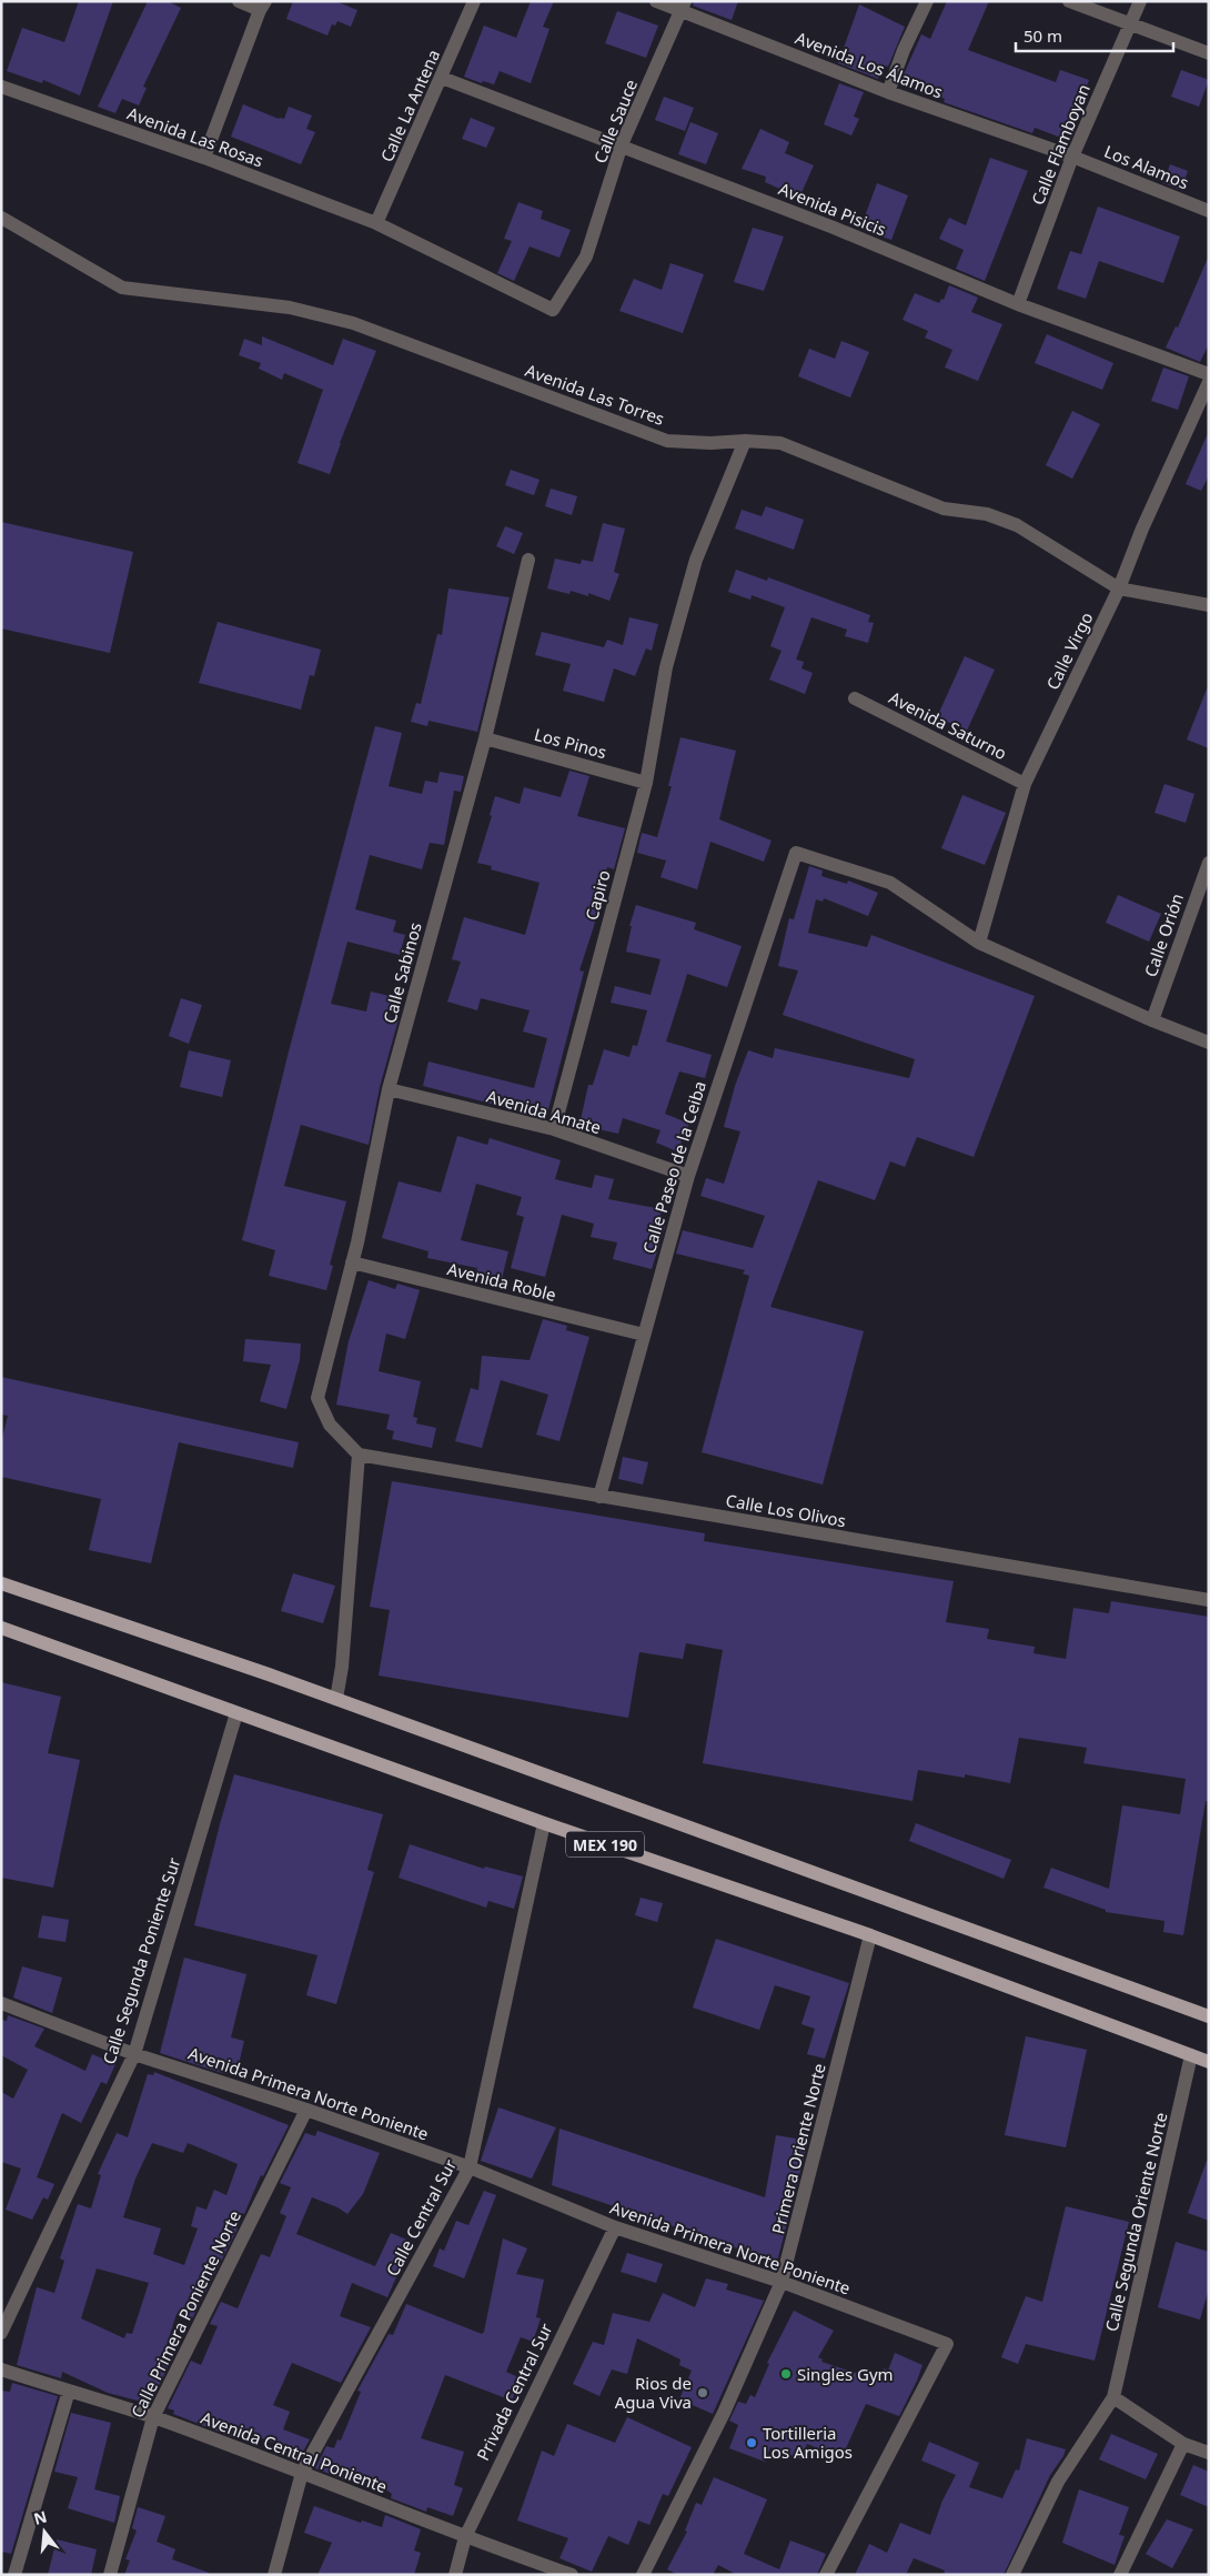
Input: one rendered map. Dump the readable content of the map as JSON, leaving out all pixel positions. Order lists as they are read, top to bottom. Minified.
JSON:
{"streets":{"main road":["MEX 190"],"street":["Avenida Los Álamos","Calle La Antena","Calle Sauce","Avenida Las Rosas","Calle Flamboyan","Los Alamos","Avenida Pisicis","Avenida Las Torres","Calle Virgo","Avenida Saturno","Los Pinos","Capiro","Calle Orión","Calle Sabinos","Avenida Amate","Calle Paseo de la Ceiba","Avenida Roble","Calle Los Olivos","Calle Segunda Poniente Sur","Avenida Primera Norte Poniente","Primera Oriente Norte","Calle Central Sur","Calle Segunda Oriente Norte","Calle Primera Poniente Norte","Privada Central Sur","Avenida Central Poniente"]},"crossings":[["Avenida Los Álamos","Calle Sauce"],["Avenida Los Álamos","Calle Flamboyan"],["Avenida Los Álamos","Los Alamos"],["Calle La Antena","Calle Sauce"],["Calle La Antena","Avenida Las Rosas"],["Calle La Antena","Avenida Pisicis"],["Calle Sauce","Avenida Las Rosas"],["Calle Sauce","Avenida Pisicis"],["Calle Flamboyan","Los Alamos"],["Calle Flamboyan","Avenida Pisicis"],["Avenida Las Torres","Calle Virgo"],["Avenida Las Torres","Capiro"],["Calle Virgo","Avenida Saturno"],["Calle Virgo","Calle Paseo de la Ceiba"],["Los Pinos","Capiro"],["Los Pinos","Calle Sabinos"],["Capiro","Avenida Amate"],["Calle Sabinos","Avenida Amate"],["Calle Sabinos","Avenida Roble"],["Calle Sabinos","Calle Los Olivos"],["Avenida Amate","Calle Paseo de la Ceiba"],["Calle Paseo de la Ceiba","Avenida Roble"],["Calle Paseo de la Ceiba","Calle Los Olivos"],["MEX 190","Calle Segunda Poniente Sur"],["MEX 190","Primera Oriente Norte"],["MEX 190","Calle Central Sur"],["MEX 190","Calle Segunda Oriente Norte"],["Calle Segunda Poniente Sur","Avenida Primera Norte Poniente"],["Avenida Primera Norte Poniente","Primera Oriente Norte"],["Avenida Primera Norte Poniente","Calle Central Sur"],["Avenida Primera Norte Poniente","Calle Primera Poniente Norte"],["Avenida Primera Norte Poniente","Privada Central Sur"],["Calle Central Sur","Avenida Central Poniente"],["Calle Primera Poniente Norte","Avenida Central Poniente"],["Privada Central Sur","Avenida Central Poniente"]],"places":["Singles Gym","Rios de Agua Viva","Tortilleria Los Amigos"],"scale_bar":"50 m","north":"top"}
